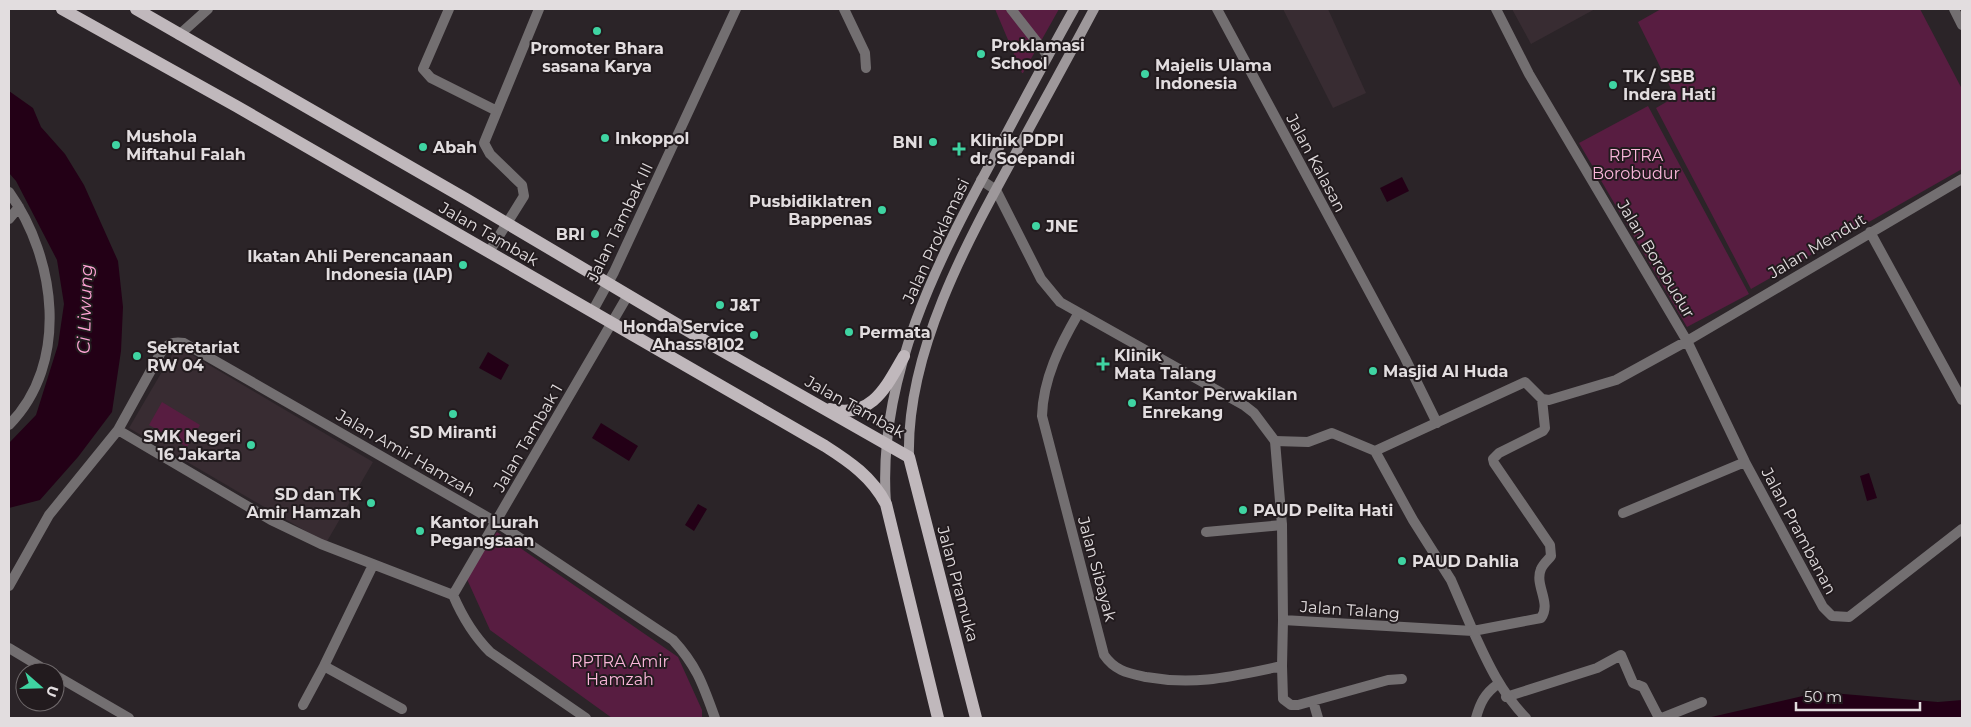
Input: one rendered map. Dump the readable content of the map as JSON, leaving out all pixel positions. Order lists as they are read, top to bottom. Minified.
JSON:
{"streets":{"main road":["Jalan Tambak","Jalan Proklamasi","Jalan Pramuka"],"street":["Jalan Kalasan","Jalan Tambak III","Jalan Mendut","Jalan Borobudur","Jalan Tambak 1","Jalan Amir Hamzah","Jalan Prambanan","Jalan Sibayak","Jalan Talang"]},"crossings":[["Jalan Tambak III","Jalan Tambak"],["Jalan Tambak","Jalan Proklamasi"],["Jalan Tambak","Jalan Tambak 1"],["Jalan Tambak","Jalan Pramuka"],["Jalan Proklamasi","Jalan Pramuka"],["Jalan Mendut","Jalan Borobudur"],["Jalan Mendut","Jalan Prambanan"],["Jalan Mendut","Jalan Talang"],["Jalan Borobudur","Jalan Prambanan"],["Jalan Tambak 1","Jalan Amir Hamzah"]],"water":["Ci Liwung"],"parks":["RPTRA Borobudur","RPTRA Amir Hamzah"],"places":{"other":["Promoter Bhara sasana Karya","Proklamasi School","Majelis Ulama Indonesia","TK / SBB Indera Hati","Inkoppol","BNI","Mushola Miftahul Falah","Abah","Pusbidiklatren Bappenas","JNE","BRI","Ikatan Ahli Perencanaan Indonesia (IAP)","J&T","Permata","Honda Service Ahass 8102","Sekretariat RW 04","Masjid Al Huda","Kantor Perwakilan Enrekang","SD Miranti","SMK Negeri 16 Jakarta","SD dan TK Amir Hamzah","PAUD Pelita Hati","Kantor Lurah Pegangsaan","PAUD Dahlia"],"health":["Klinik PDPI dr. Soepandi","Klinik Mata Talang"]},"scale_bar":"50 m","north":"right"}
